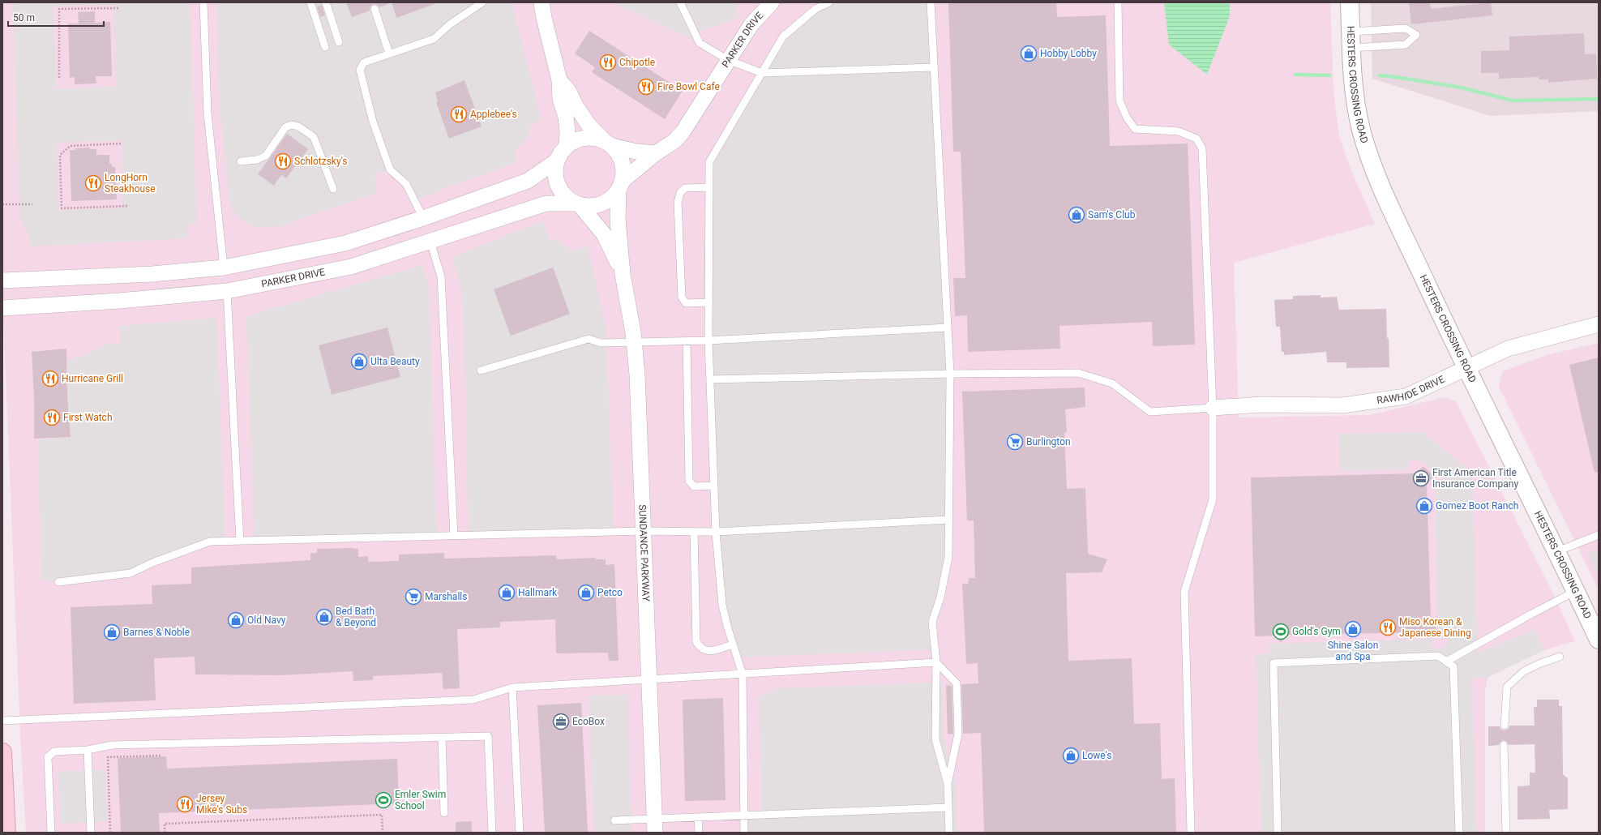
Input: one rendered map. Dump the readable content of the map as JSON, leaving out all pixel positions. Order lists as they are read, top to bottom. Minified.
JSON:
{"streets":{"street":["PARKER DRIVE","HESTERS CROSSING ROAD","RAWHIDE DRIVE","SUNDANCE PARKWAY"]},"crossings":[["PARKER DRIVE","SUNDANCE PARKWAY"],["HESTERS CROSSING ROAD","RAWHIDE DRIVE"]],"places":{"shop":["Hobby Lobby","Sam's Club","Ulta Beauty","Gomez Boot Ranch","Hallmark","Petco","Bed Bath & Beyond","Old Navy","Shine Salon and Spa","Barnes & Noble","Lowe's"],"restaurant":["Chipotle","Fire Bowl Cafe","Applebee's","Schlotzsky's","LongHorn Steakhouse","Hurricane Grill","First Watch","Miso Korean & Japanese Dining","Jersey Mike's Subs"],"supermarket":["Burlington","Marshalls"],"office":["First American Title Insurance Company","EcoBox"],"sports":["Gold's Gym","Emler Swim School"]},"scale_bar":"50 m"}
